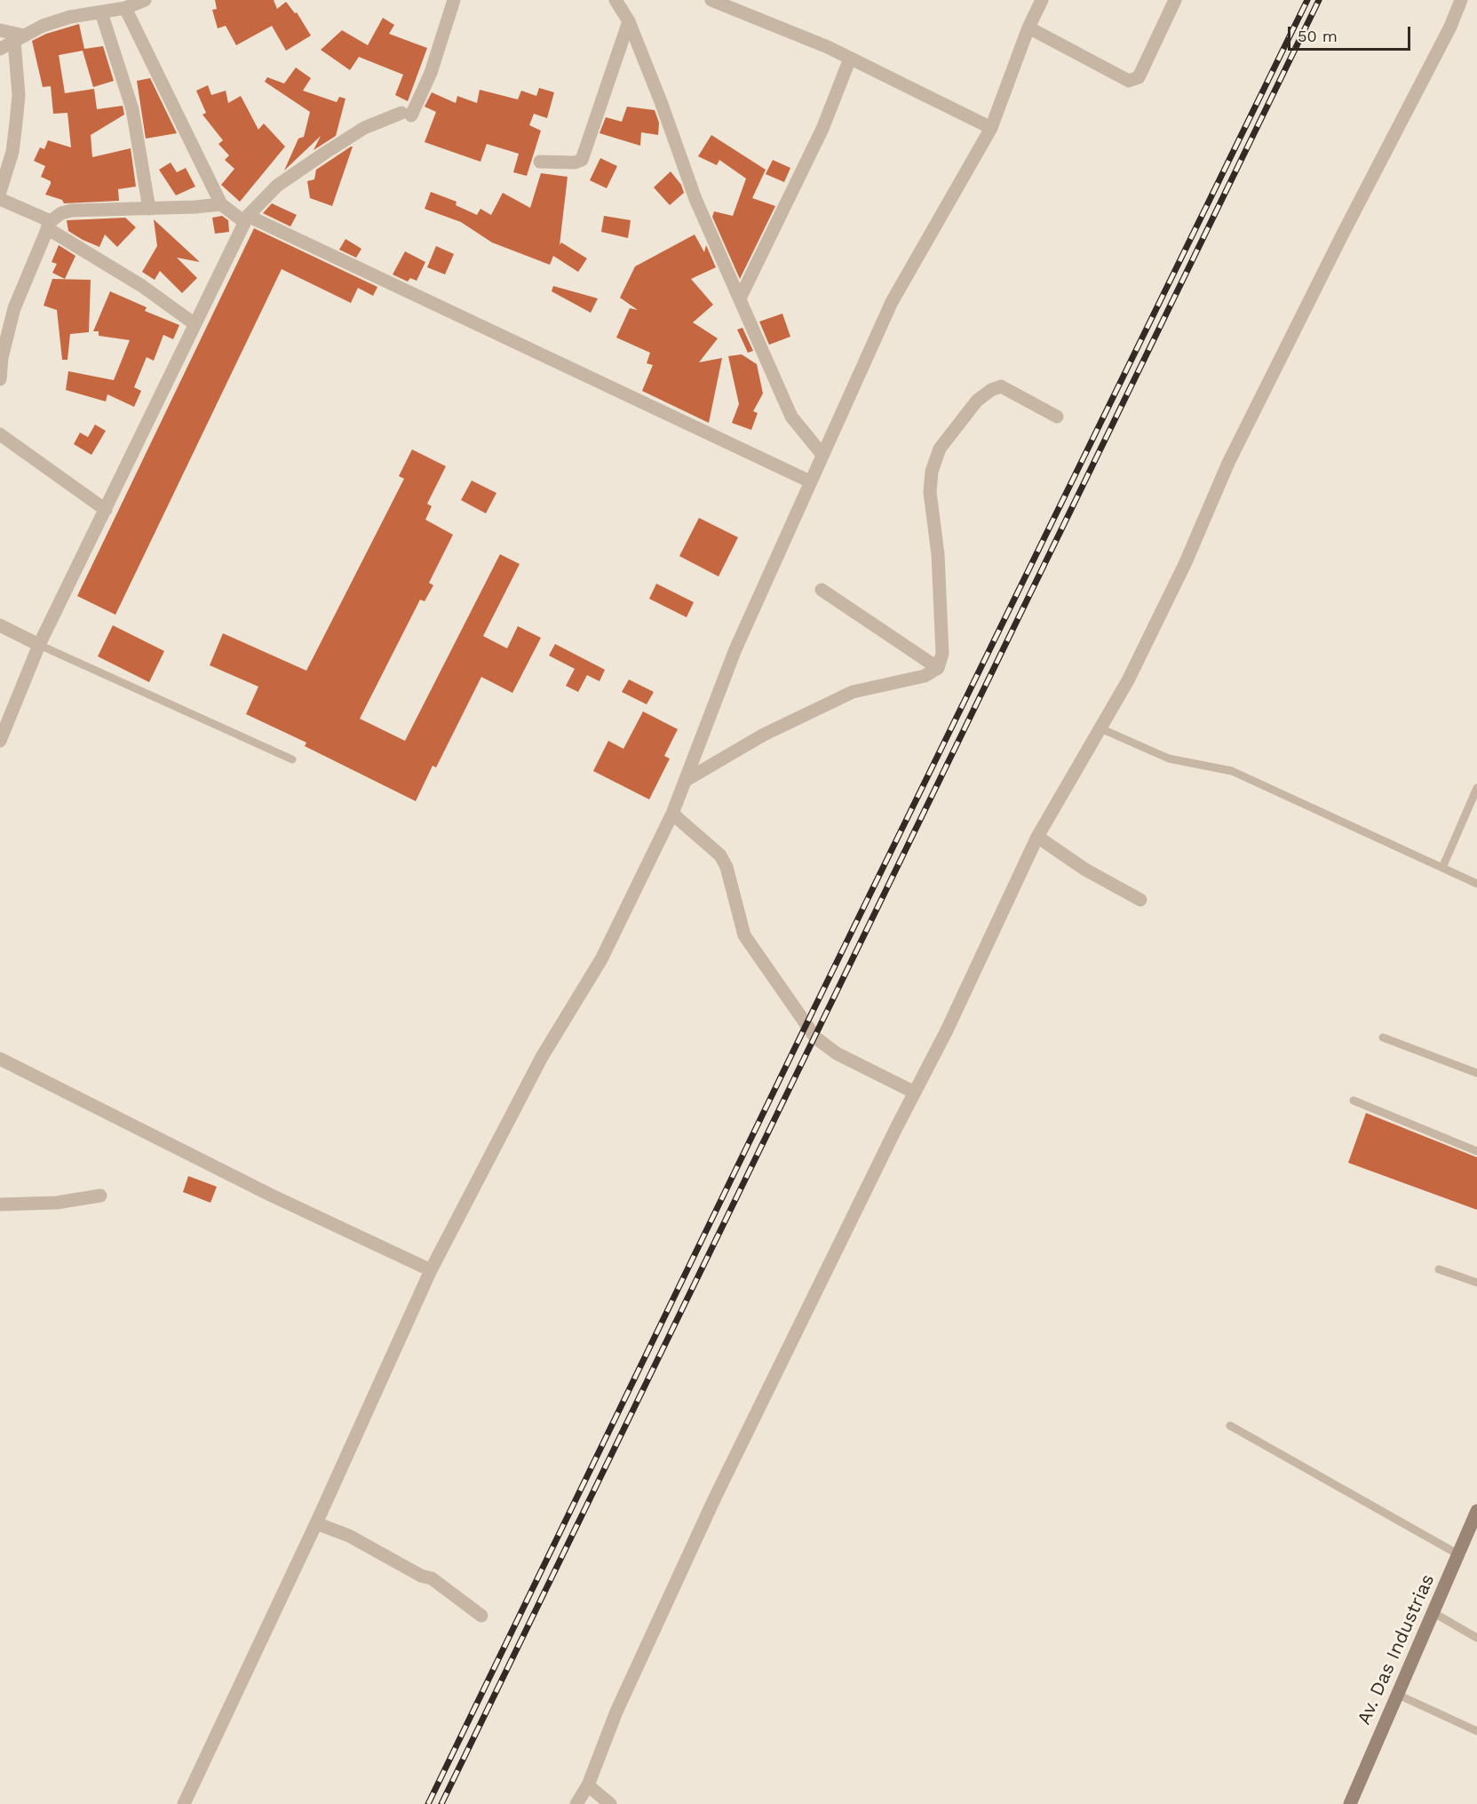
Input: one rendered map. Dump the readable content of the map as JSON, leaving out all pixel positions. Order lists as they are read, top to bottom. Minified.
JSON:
{"streets":{"main road":["Av. Das Industrias"]},"scale_bar":"50 m"}
